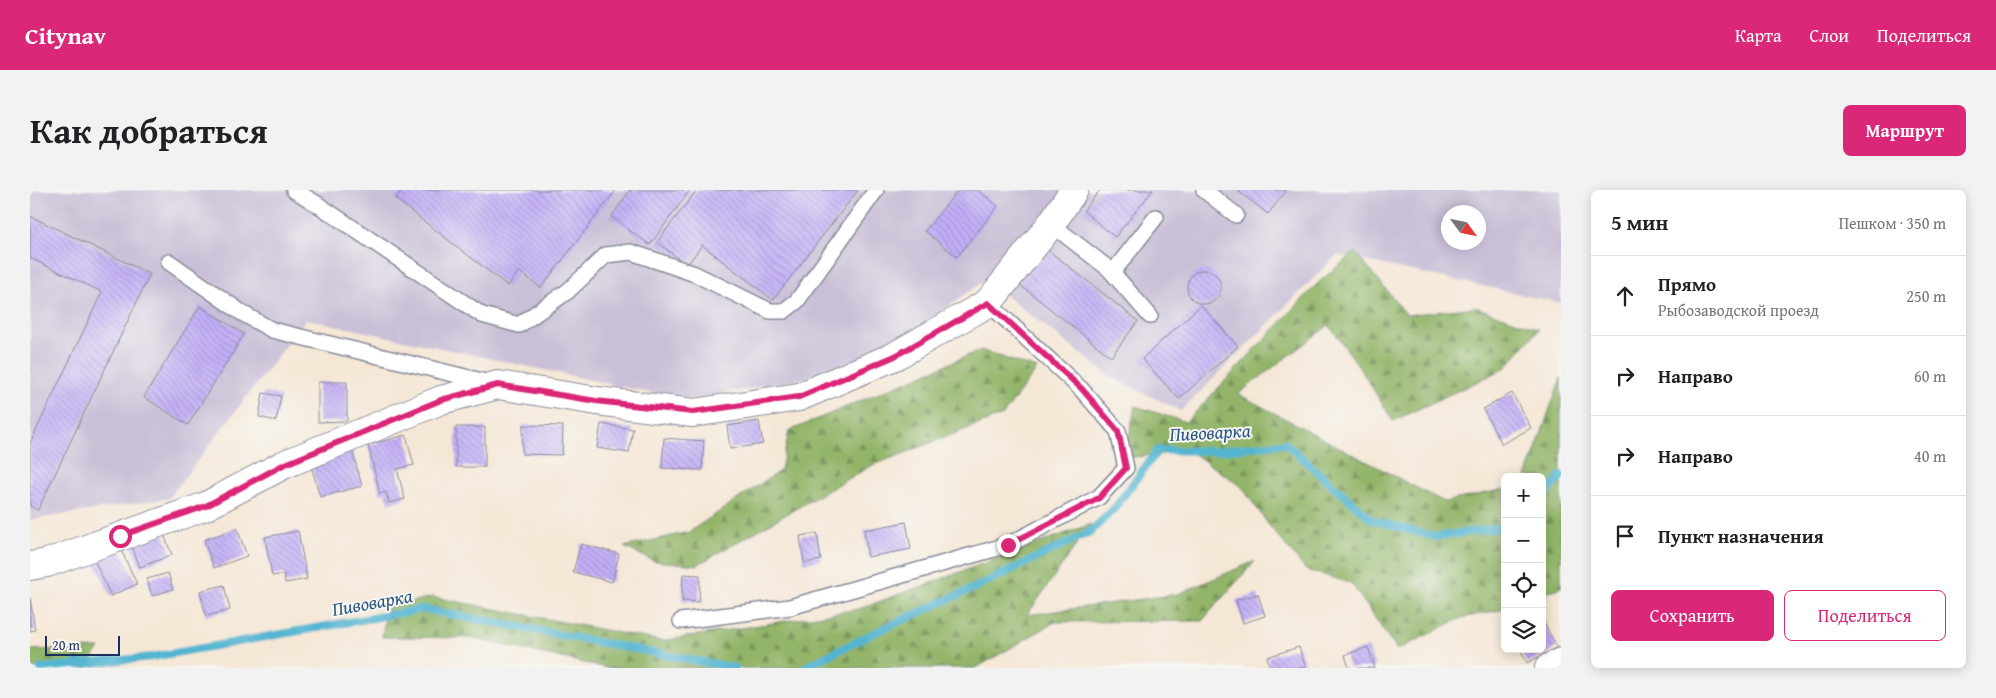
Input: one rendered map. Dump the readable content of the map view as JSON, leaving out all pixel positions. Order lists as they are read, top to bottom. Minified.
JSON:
{"water":["Пивоварка"],"scale_bar":"20 m","north":"bottom right","page":{"header":"Citynav","nav":["Карта","Слои","Поделиться"],"title":"Как добраться","buttons":["Маршрут",["Сохранить","Поделиться"]],"heading":["5 мин","Пешком · 350 m"],"list":[["Прямо","Рыбозаводской проезд","250 m"],["Направо","60 m"],["Направо","40 m"],"Пункт назначения"],"map_buttons":["+","−"],"scale":"20 m"}}
